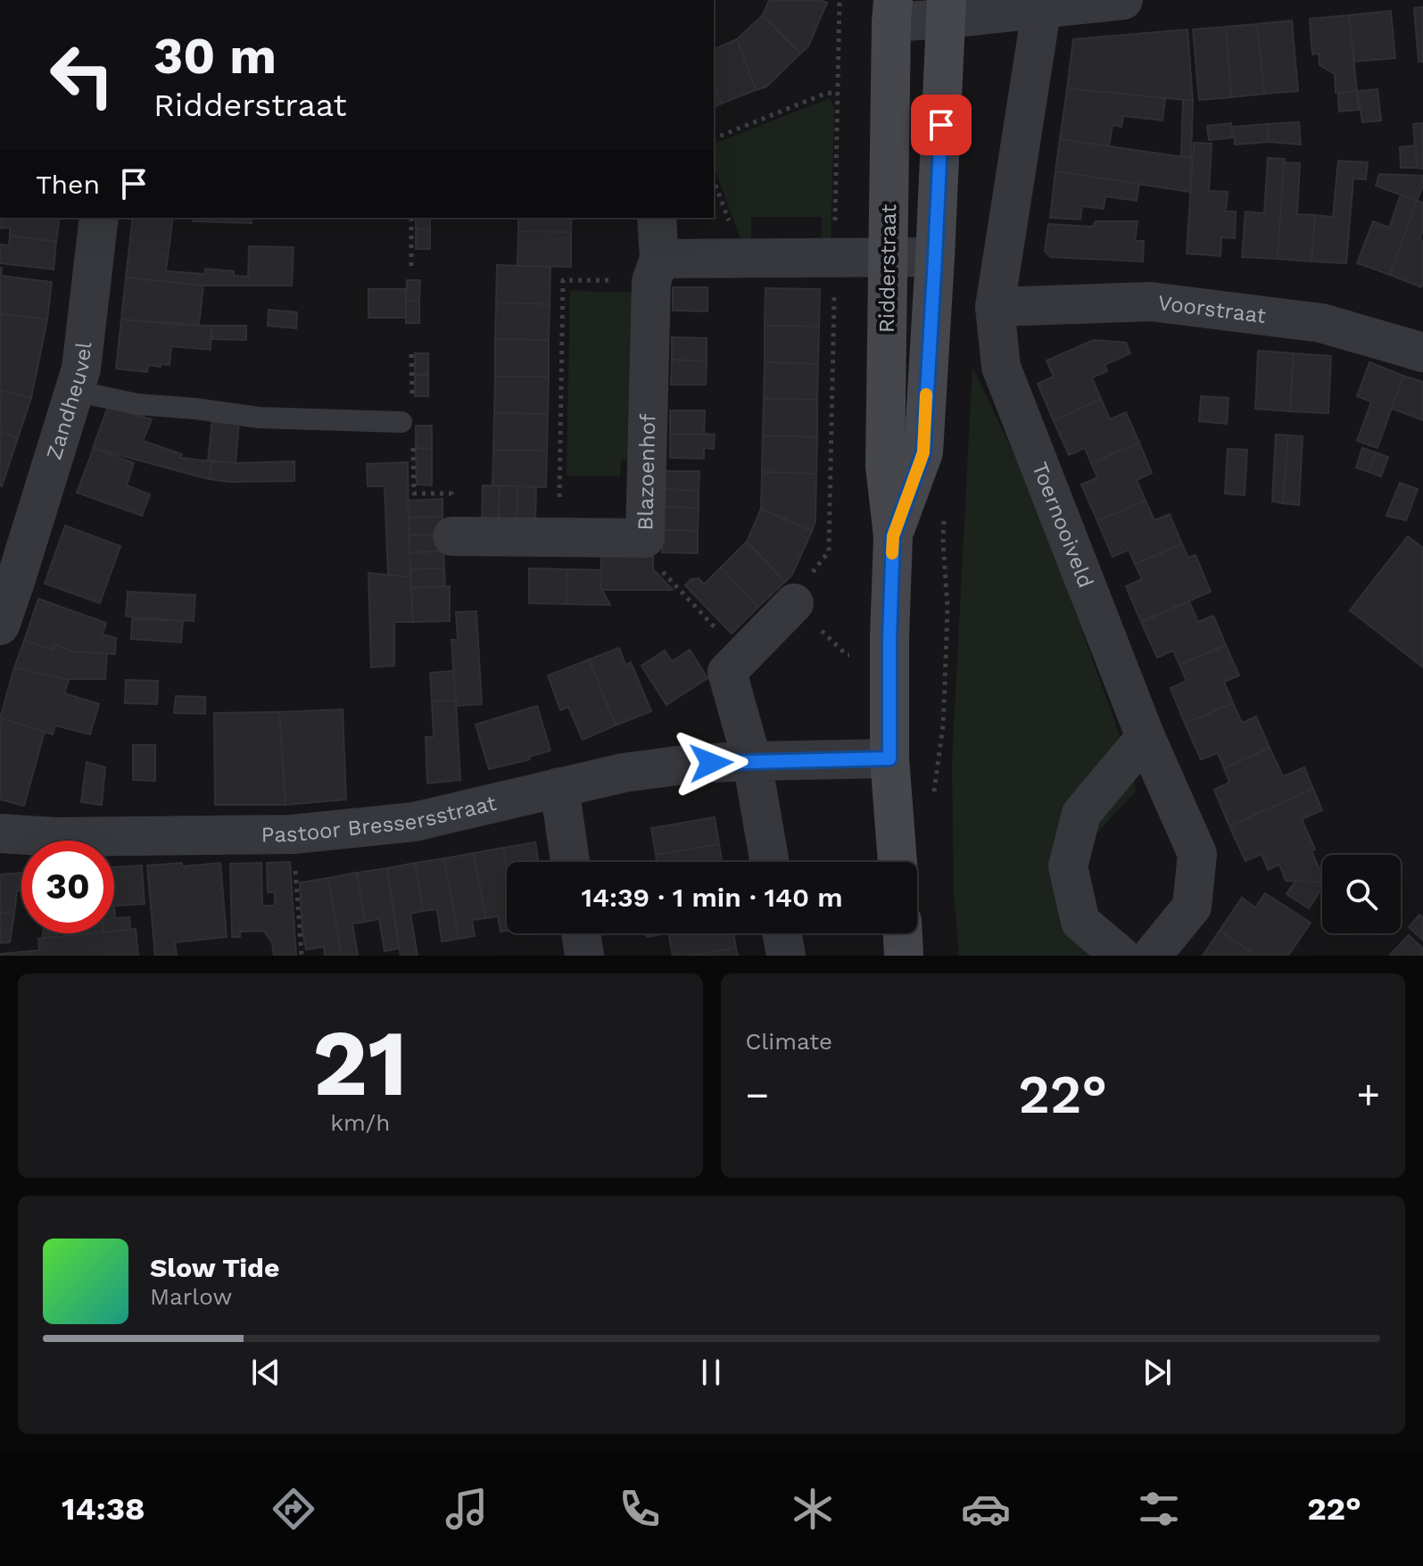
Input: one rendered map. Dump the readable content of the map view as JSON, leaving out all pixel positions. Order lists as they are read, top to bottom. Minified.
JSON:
{"streets":{"street":["Ridderstraat","Voorstraat","Zandheuvel","Blazoenhof","Toernooiveld","Pastoor Bressersstraat"]},"crossings":[["Ridderstraat","Pastoor Bressersstraat"],["Voorstraat","Toernooiveld"]],"page":{"turn":["30 m","Ridderstraat"],"then":"Then","limit":"30","trip":"14:39 · 1 min · 140 m","tile":[["21","km/h"],"Climate"],"heat":["−","22°","+"],"song":["Slow Tide","Marlow"],"tabs":["14:38","22°"]}}
